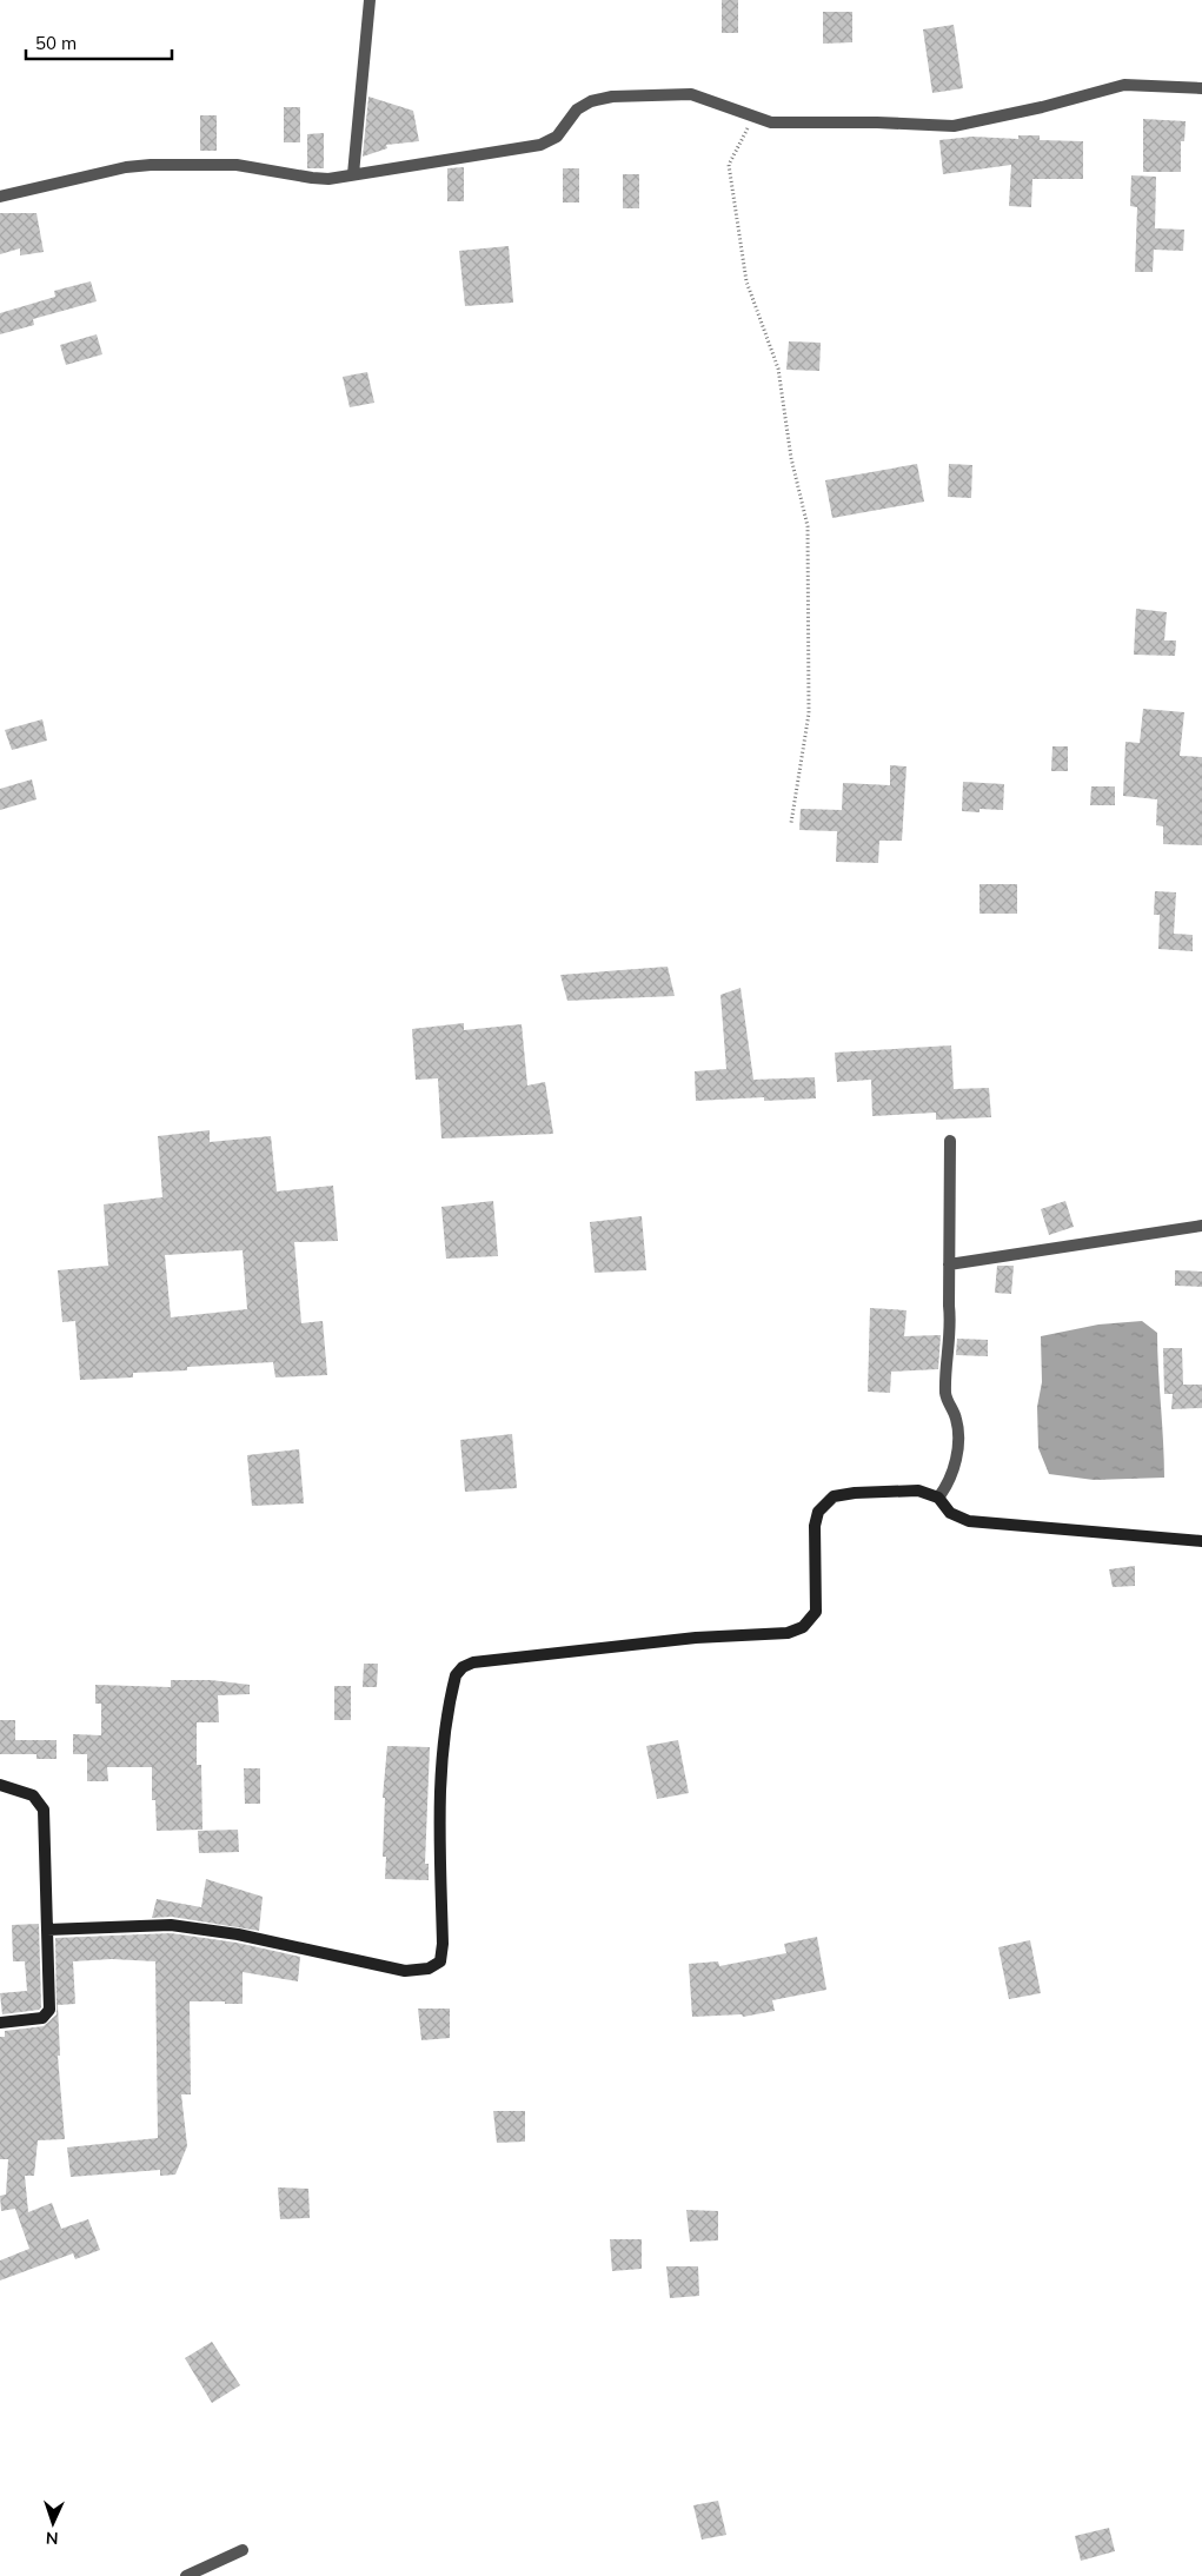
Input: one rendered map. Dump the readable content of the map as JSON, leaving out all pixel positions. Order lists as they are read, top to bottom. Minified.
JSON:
{"scale_bar":"50 m","north":"bottom"}
